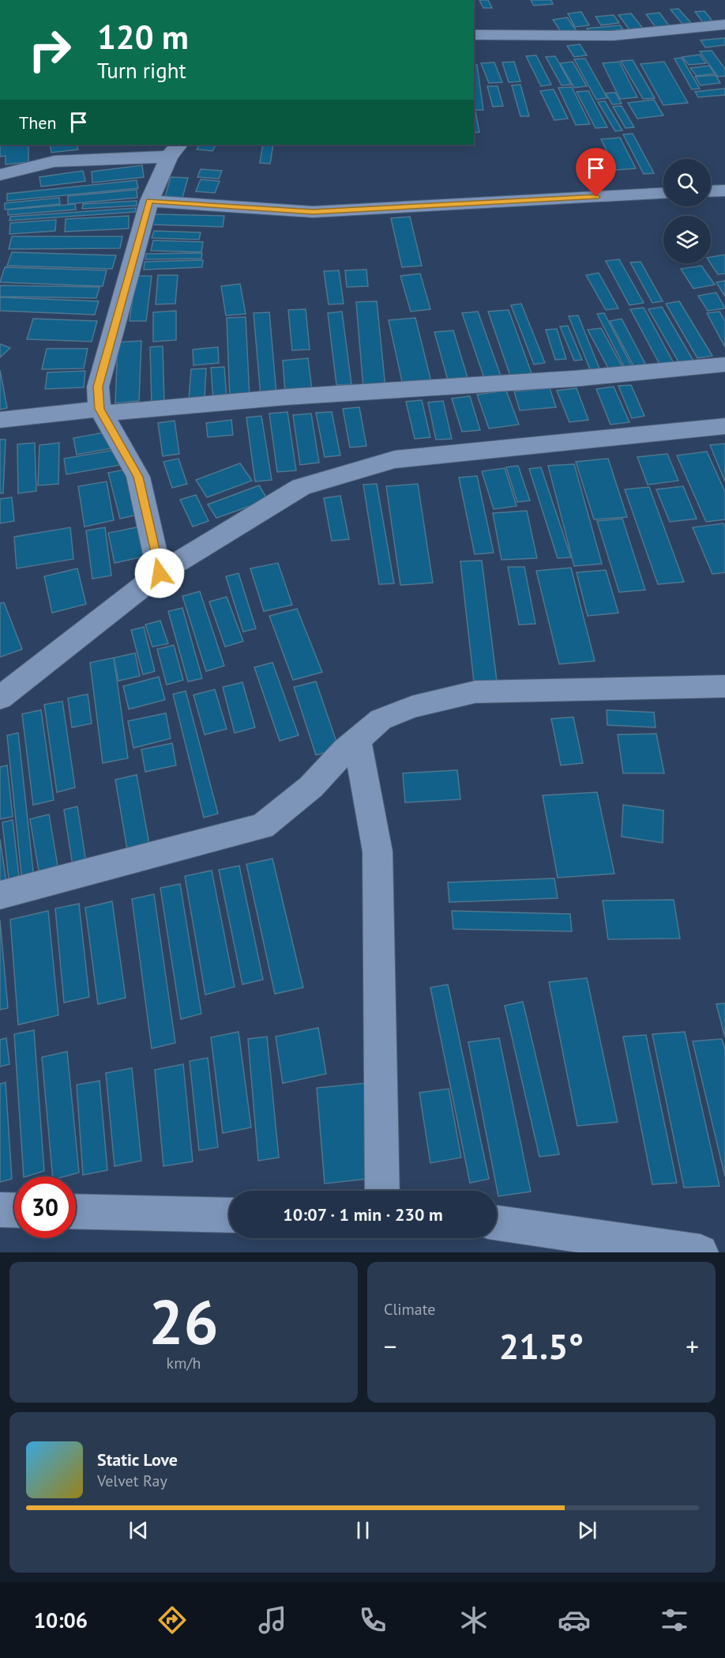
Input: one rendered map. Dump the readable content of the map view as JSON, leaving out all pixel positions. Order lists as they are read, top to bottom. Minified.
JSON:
{"page":{"turn":["120 m","Turn right"],"then":"Then","limit":"30","trip":"10:07 · 1 min · 230 m","tile":[["26","km/h"],"Climate"],"heat":["−","21.5°","+"],"song":["Static Love","Velvet Ray"],"tabs":"10:06"}}
